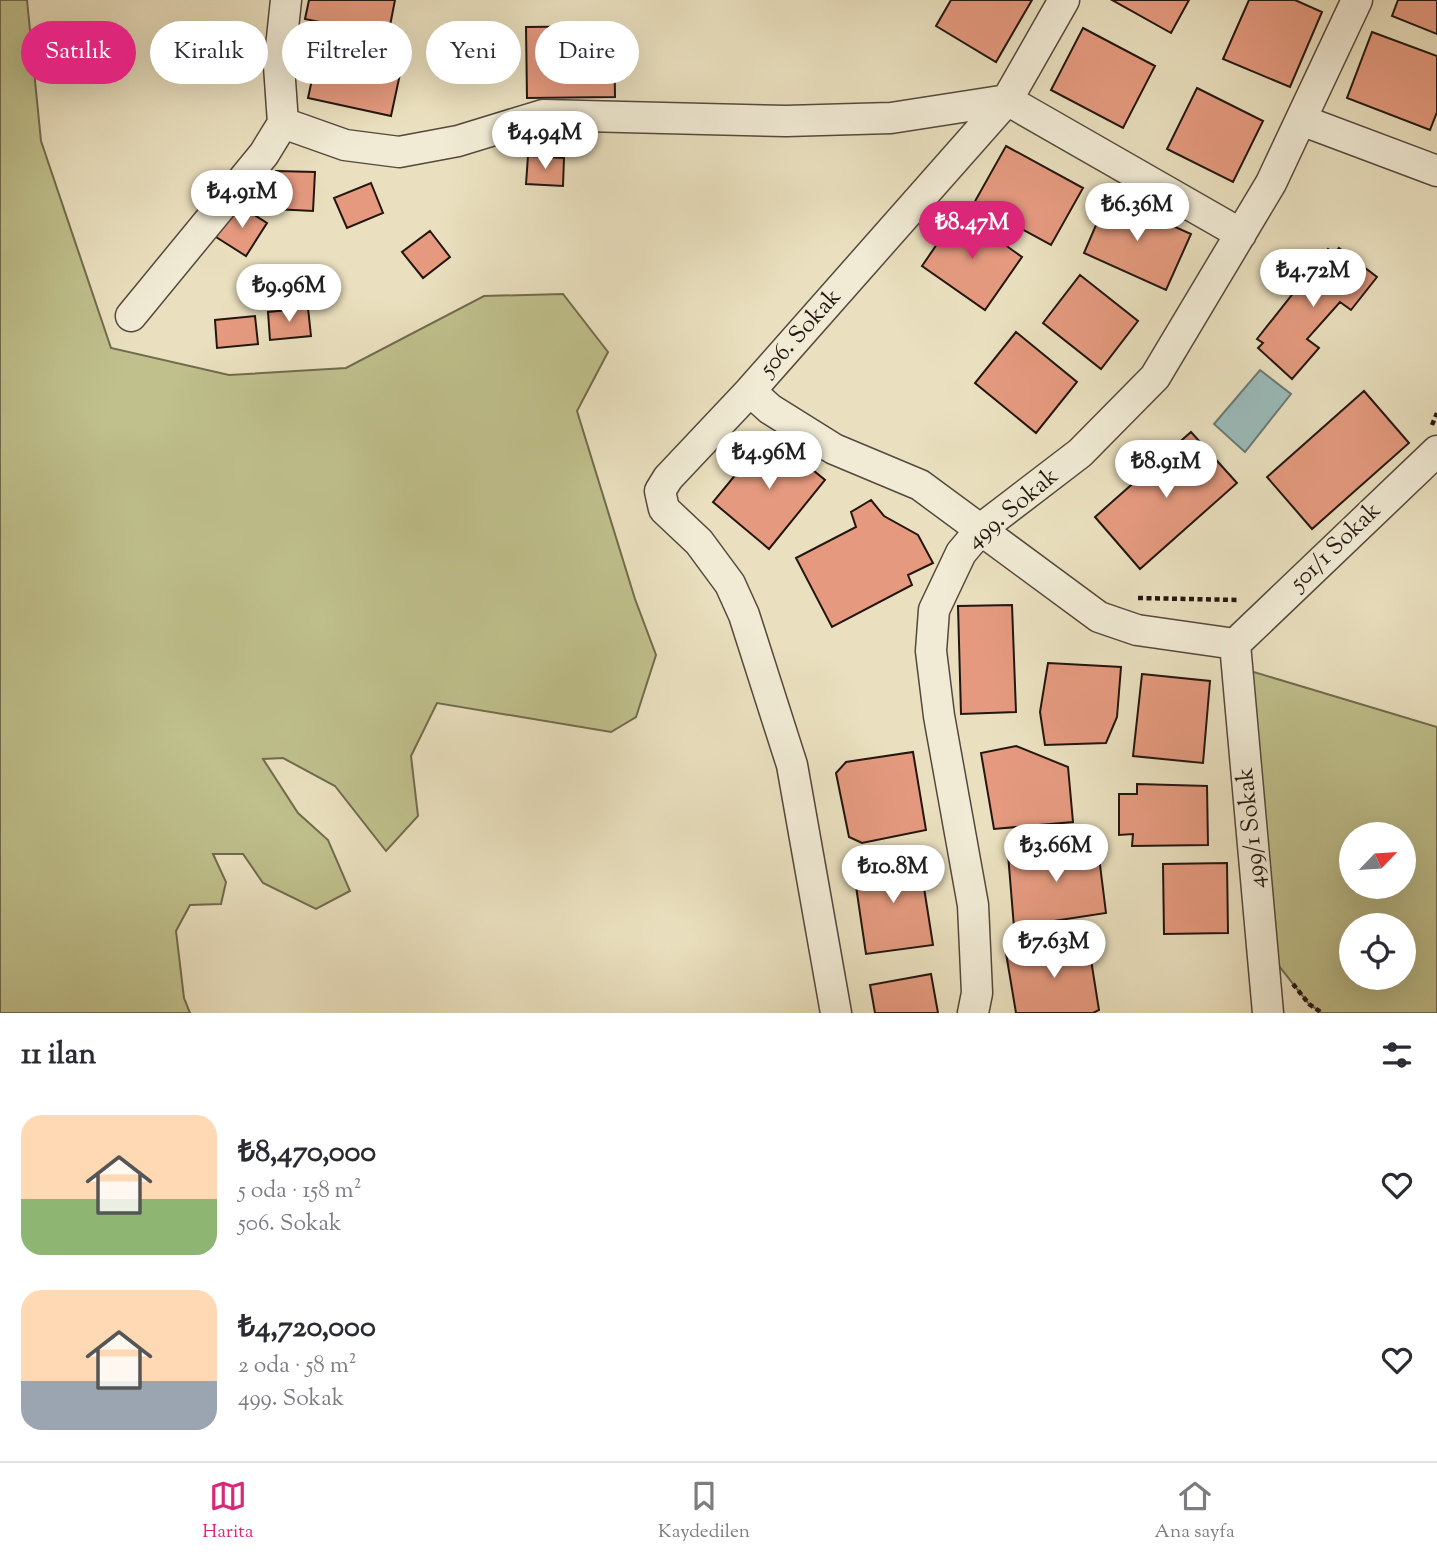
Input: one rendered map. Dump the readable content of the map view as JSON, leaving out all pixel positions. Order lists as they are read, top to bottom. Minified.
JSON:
{"streets":{"street":["506. Sokak","499. Sokak","501/1 Sokak","499/1 Sokak"]},"crossings":[["506. Sokak","499. Sokak"],["506. Sokak","501/1 Sokak"],["506. Sokak","499/1 Sokak"],["501/1 Sokak","499/1 Sokak"]],"north":"top right","page":{"chip":["Satılık","Kiralık","Filtreler","Yeni","Daire"],"price":["₺4.94M","₺4.91M","₺6.36M","₺8.47M","₺4.72M","₺9.96M","₺4.96M","₺8.91M","₺3.66M","₺10.8M","₺7.63M"],"heading":"11 ilan","list":[{"name":"₺8,470,000","note":"5 oda · 158 m² · 506. Sokak"},{"name":"₺4,720,000","note":"2 oda · 58 m² · 499. Sokak"}],"tabs":["Harita","Kaydedilen","Ana sayfa"]}}
